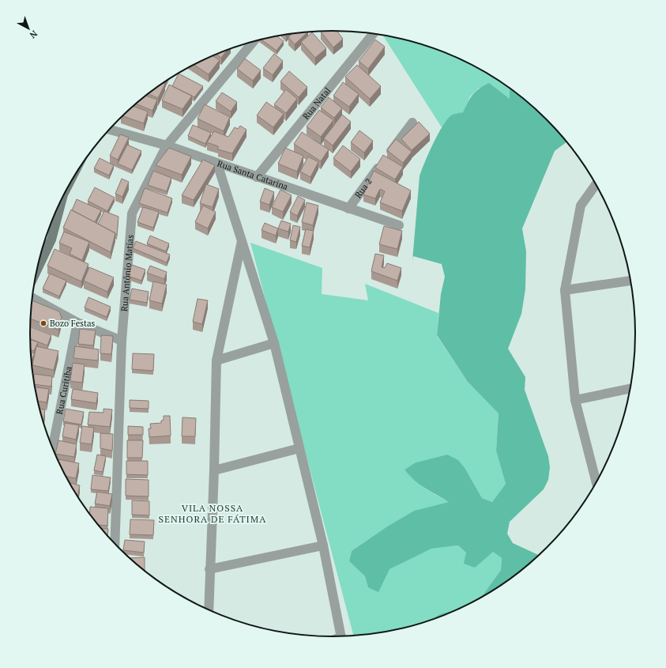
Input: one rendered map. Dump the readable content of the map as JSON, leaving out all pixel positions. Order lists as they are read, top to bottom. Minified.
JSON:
{"streets":{"street":["Rua Natal","Rua Santa Catarina","Rua 2","Rua Antônio Matias","Rua Curitiba"]},"crossings":[["Rua Natal","Rua Santa Catarina"],["Rua Santa Catarina","Rua 2"],["Rua Santa Catarina","Rua Antônio Matias"]],"districts":["VILA NOSSA SENHORA DE FÁTIMA"],"places":["Bozo Festas"],"north":"bottom right"}
